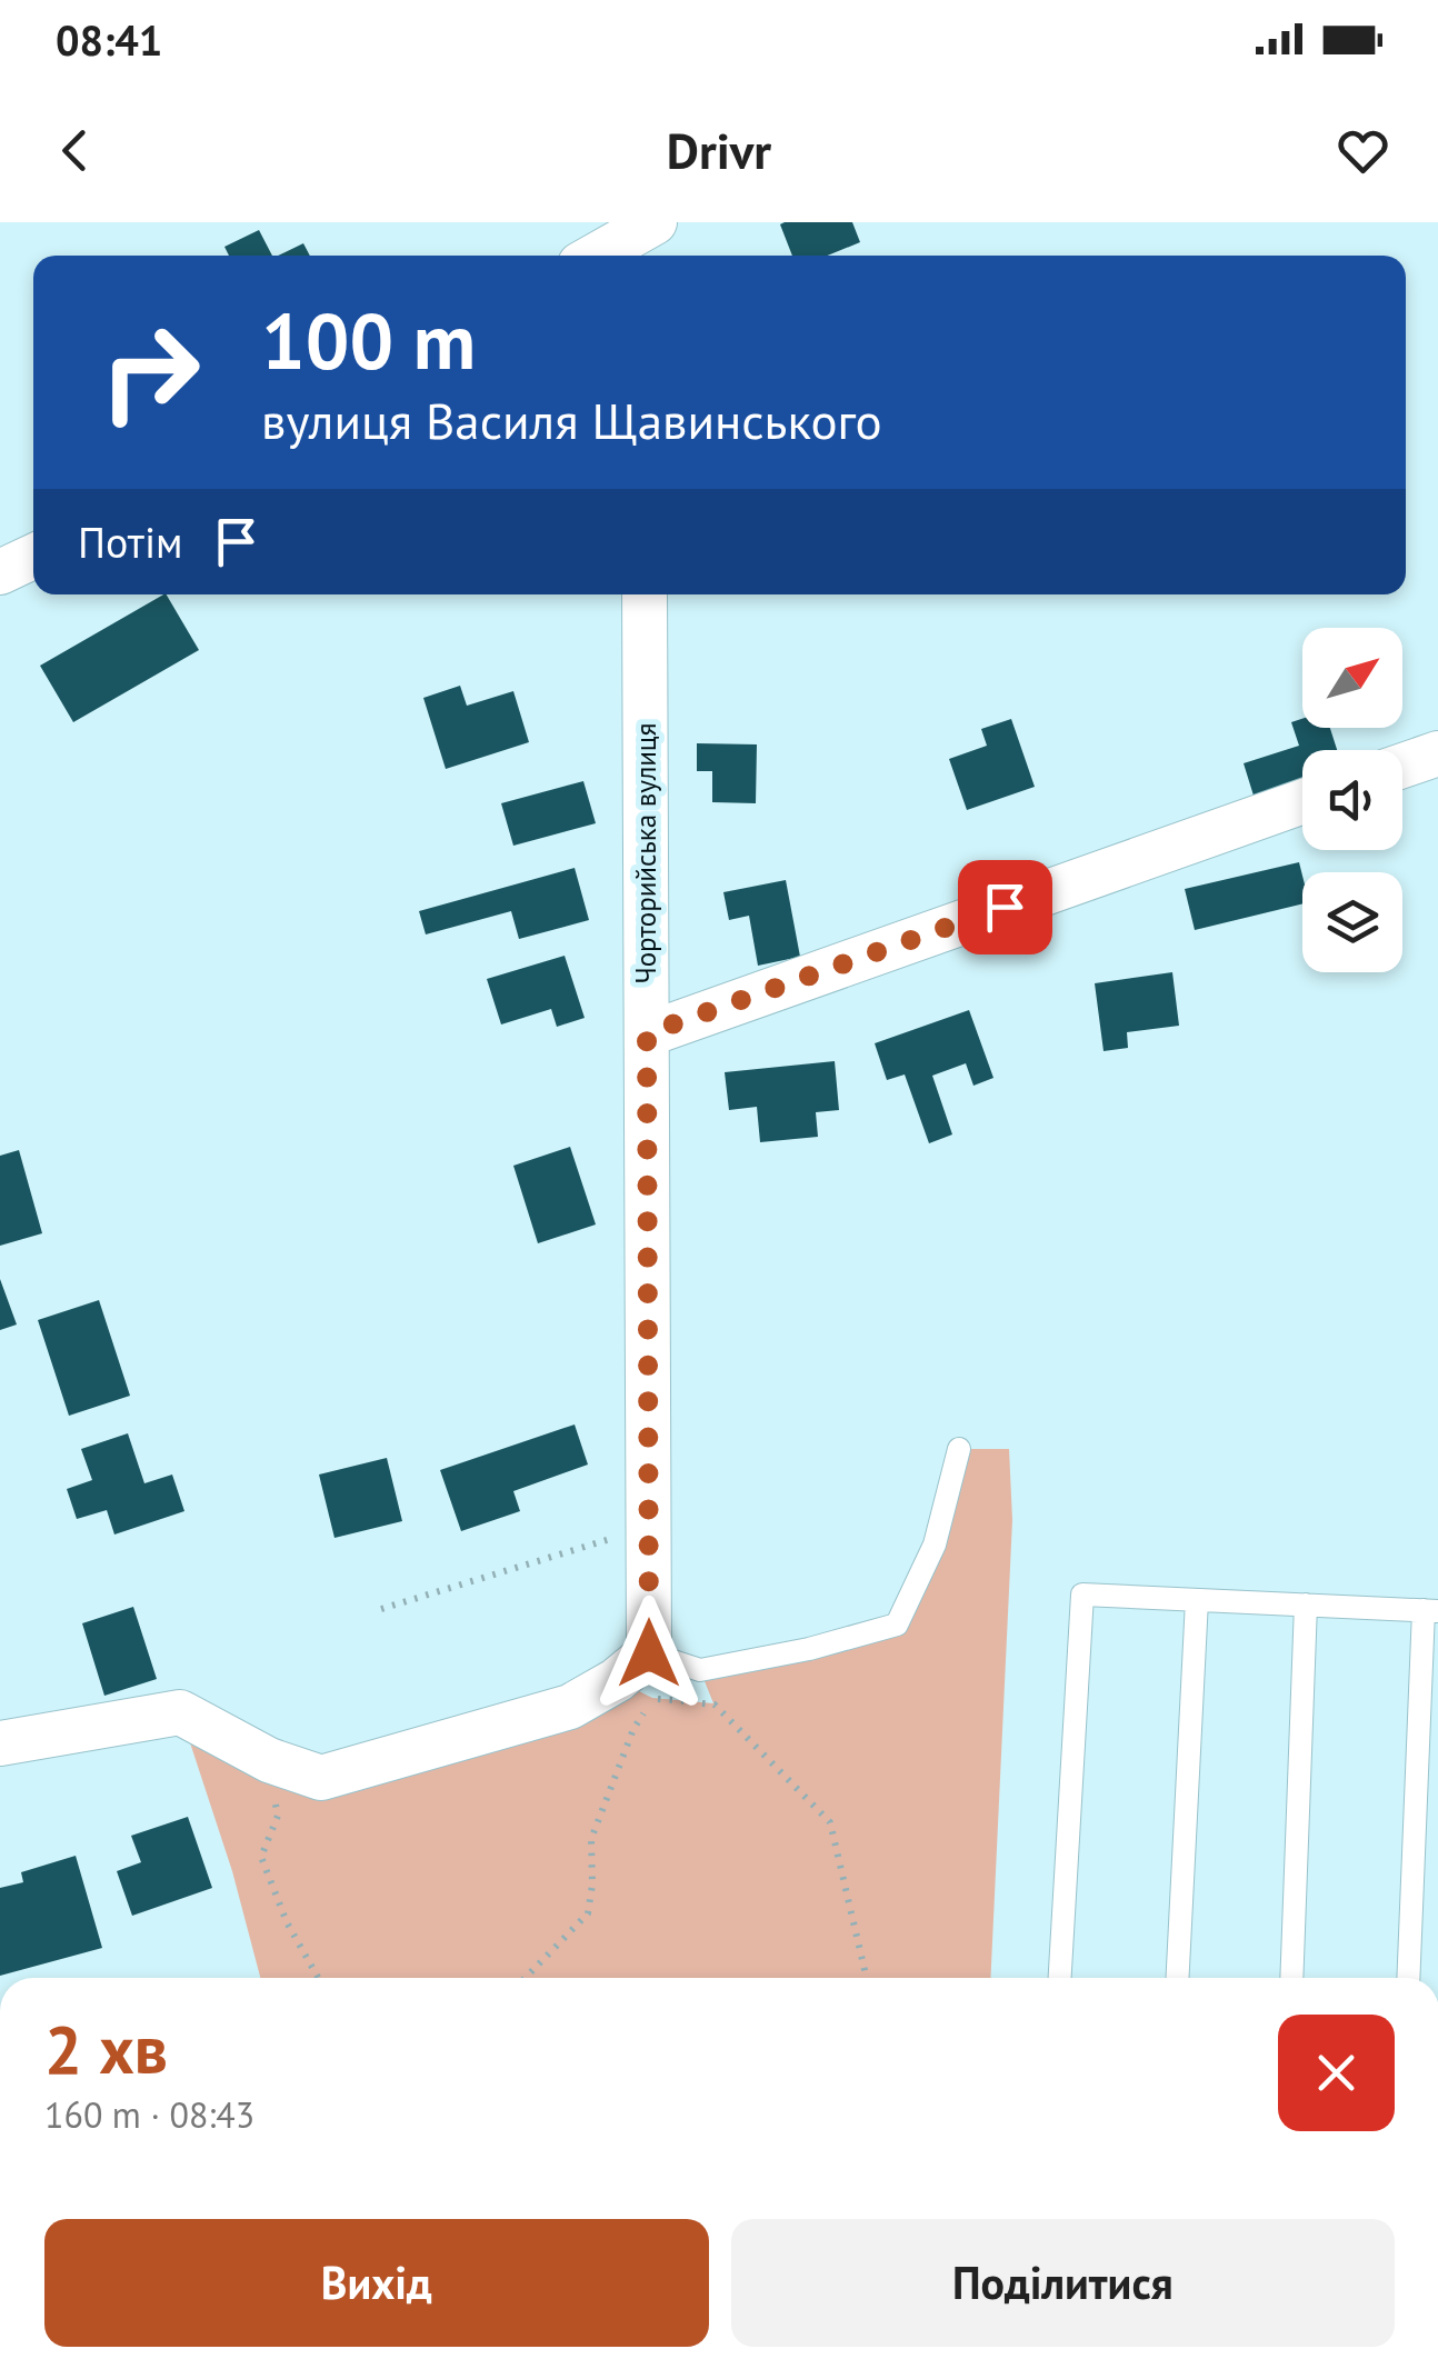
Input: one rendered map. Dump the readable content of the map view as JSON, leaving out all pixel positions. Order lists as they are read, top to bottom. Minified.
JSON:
{"streets":{"street":["Чорторийська вулиця"]},"north":"top right","page":{"status":"08:41","header":"Drivr","turn":["100 m","вулиця Василя Щавинського"],"then":"Потім","heading":["2 хв","160 m · 08:43"],"buttons":["Вихід","Поділитися"]}}
